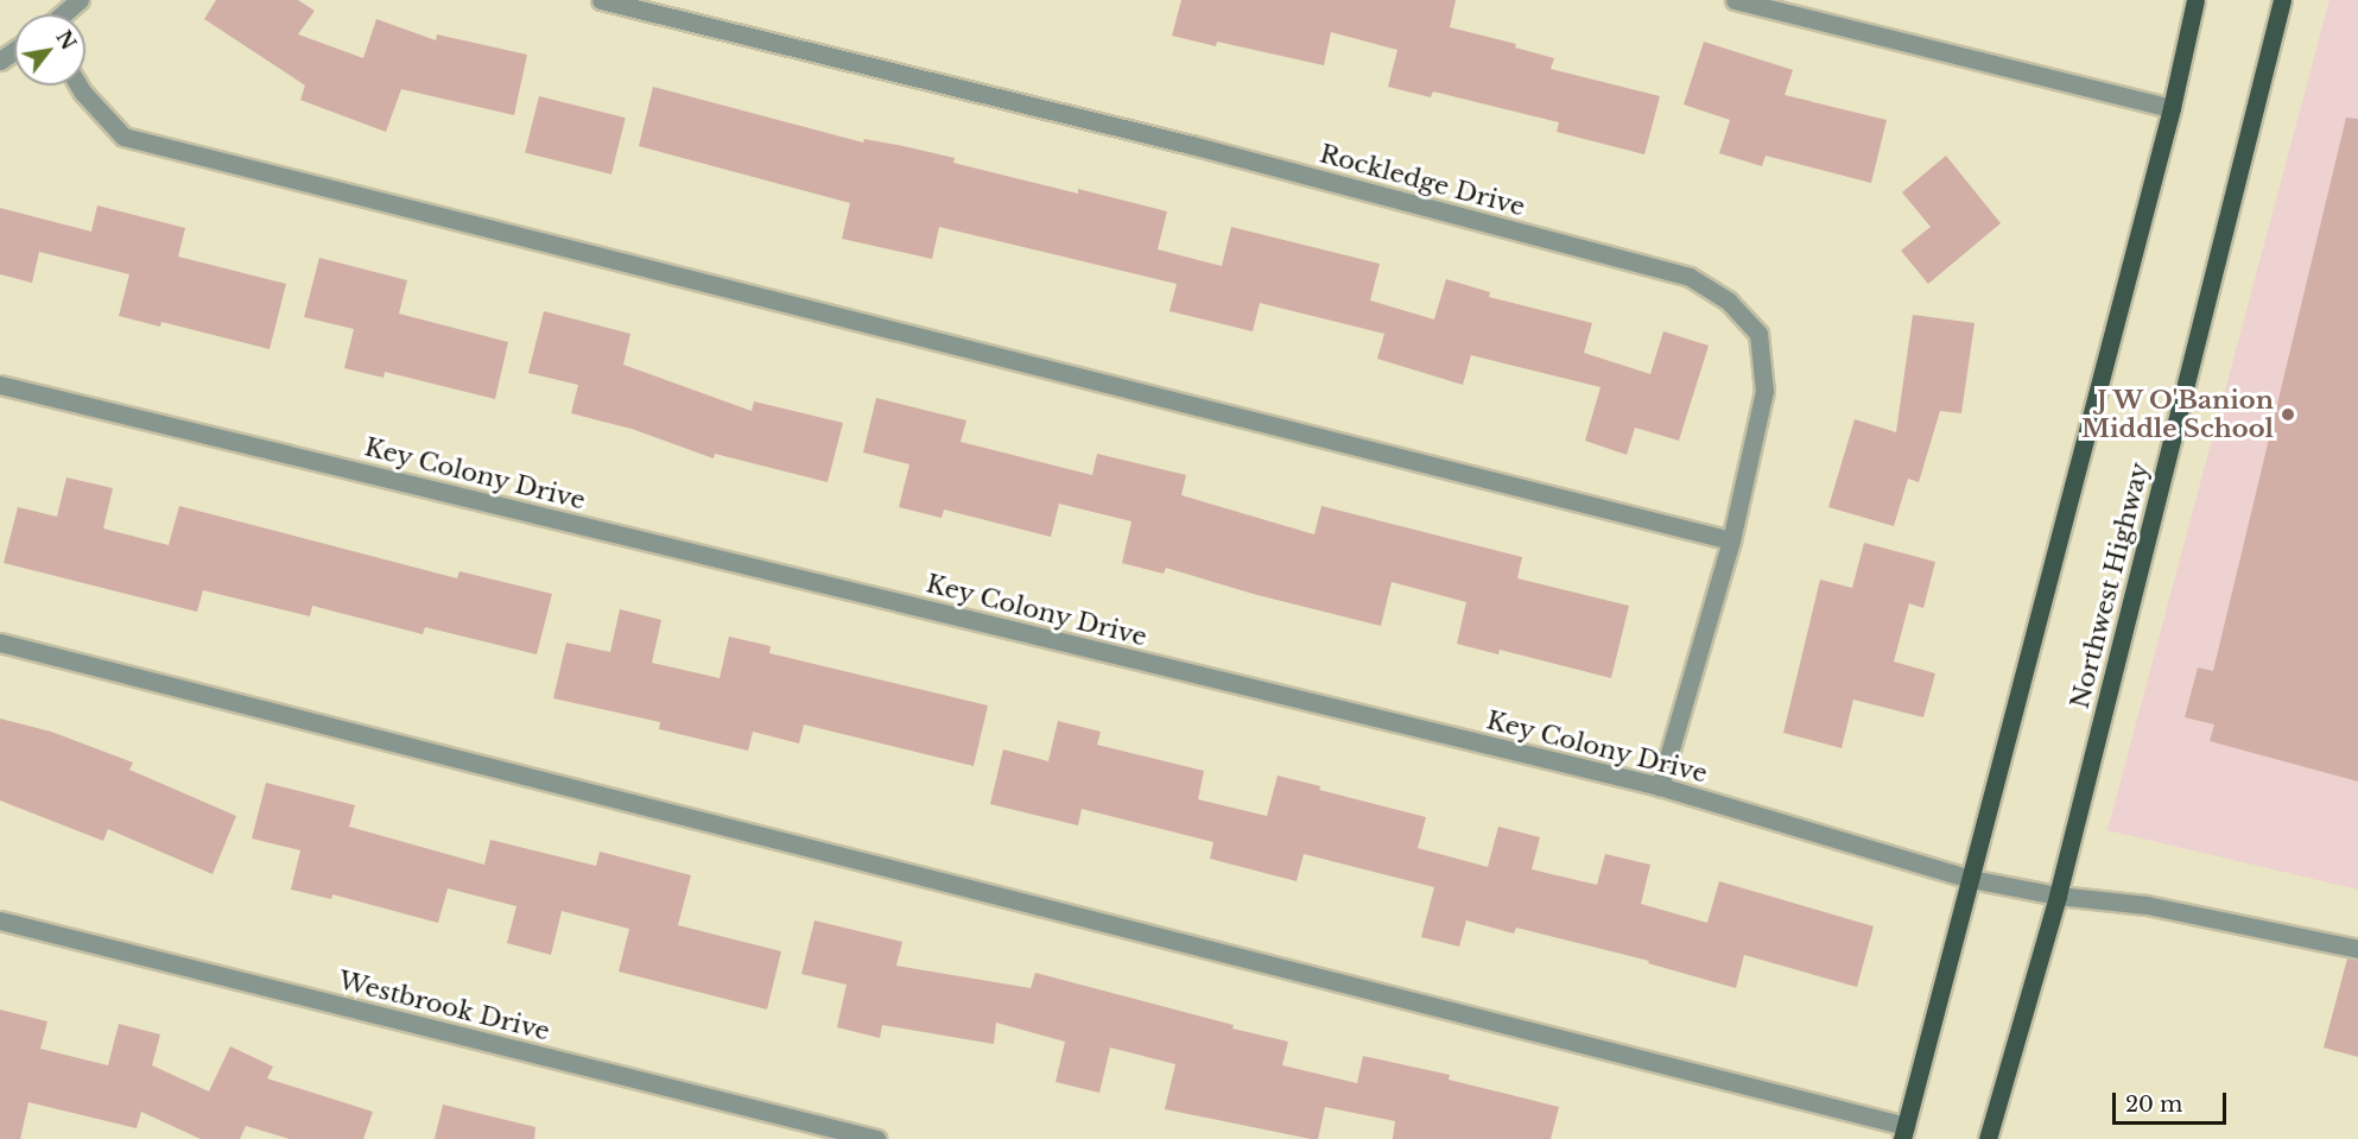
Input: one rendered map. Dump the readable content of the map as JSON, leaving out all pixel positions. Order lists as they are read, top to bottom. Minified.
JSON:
{"streets":{"main road":["Northwest Highway"],"street":["Rockledge Drive","Key Colony Drive","Westbrook Drive"]},"crossings":[["Rockledge Drive","Key Colony Drive"],["Key Colony Drive","Northwest Highway"]],"places":["J W O'Banion Middle School"],"scale_bar":"20 m","north":"top right"}
